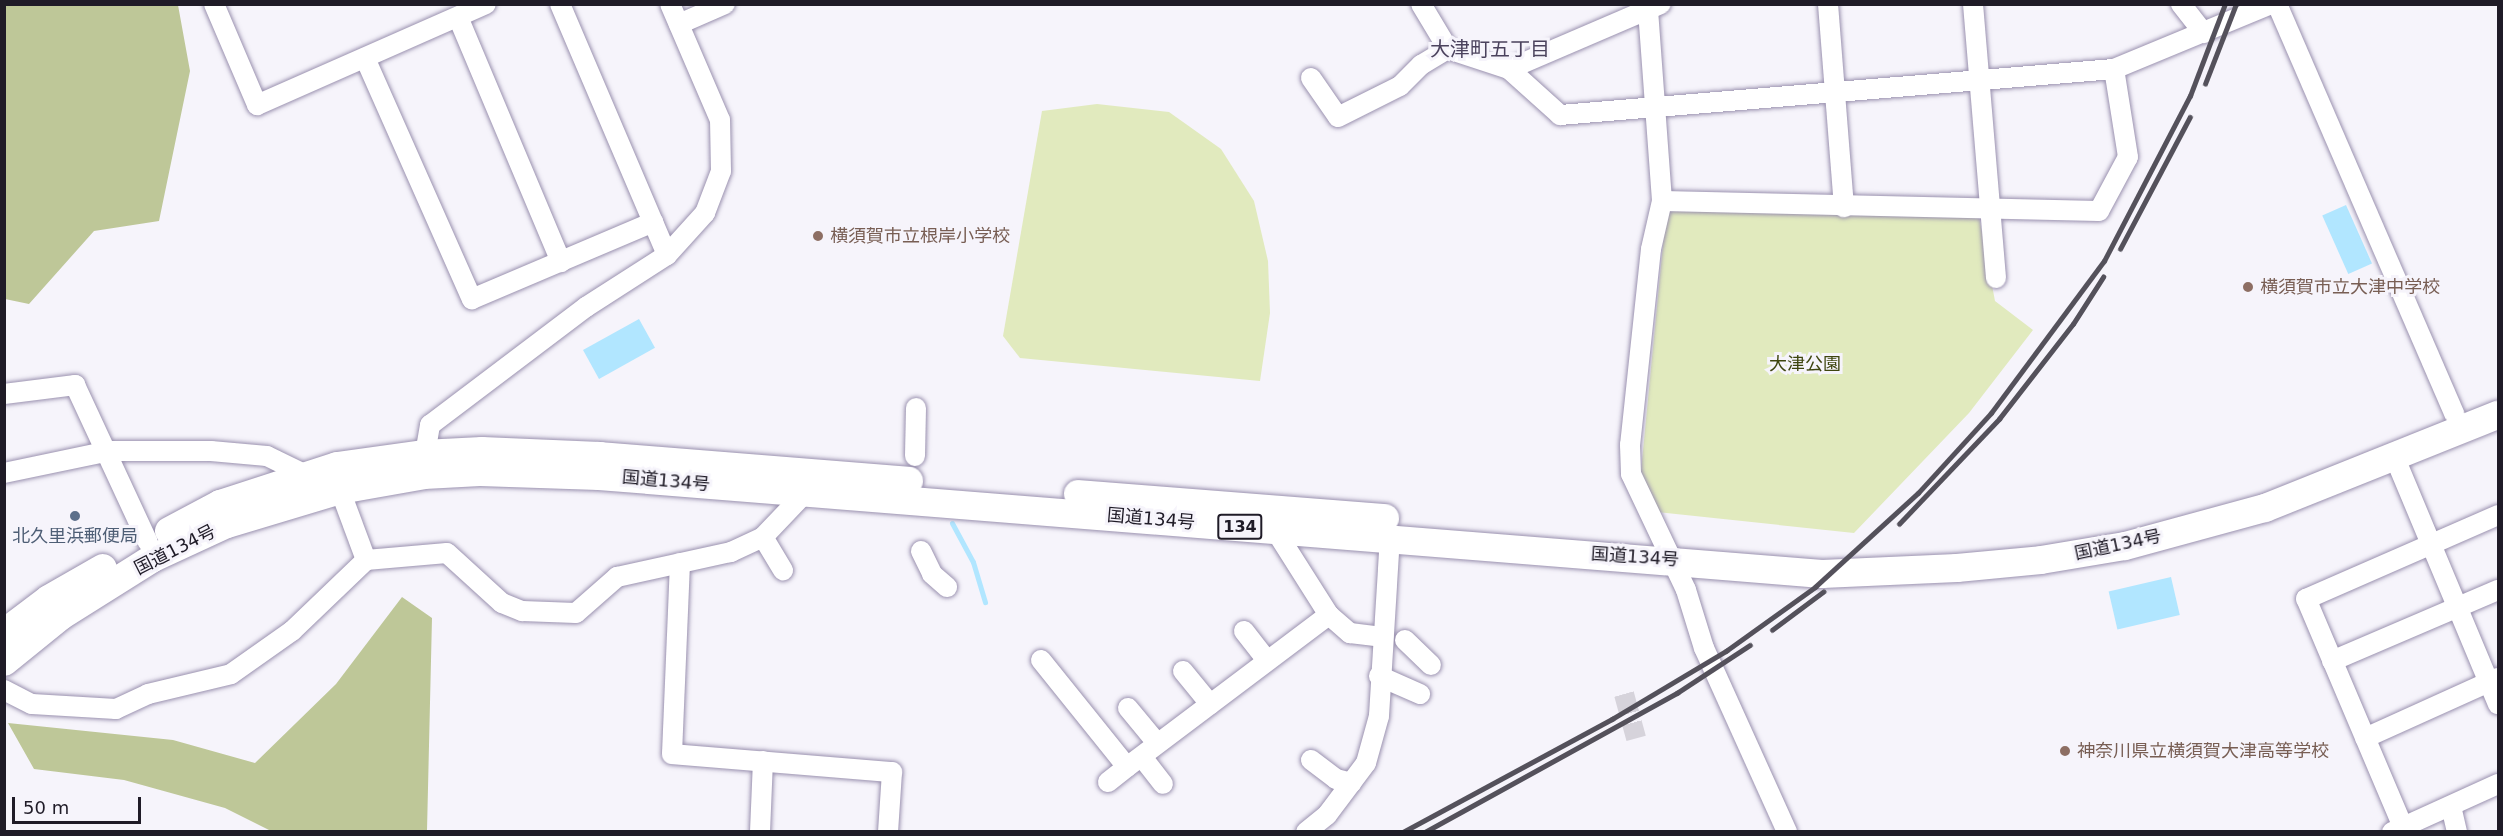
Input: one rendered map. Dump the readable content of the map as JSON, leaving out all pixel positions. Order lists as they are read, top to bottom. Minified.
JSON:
{"streets":{"highway":["国道134号","134"]},"districts":["大津町五丁目"],"parks":["大津公園"],"places":["横須賀市立根岸小学校","横須賀市立大津中学校","北久里浜郵便局","神奈川県立横須賀大津高等学校"],"scale_bar":"50 m"}
